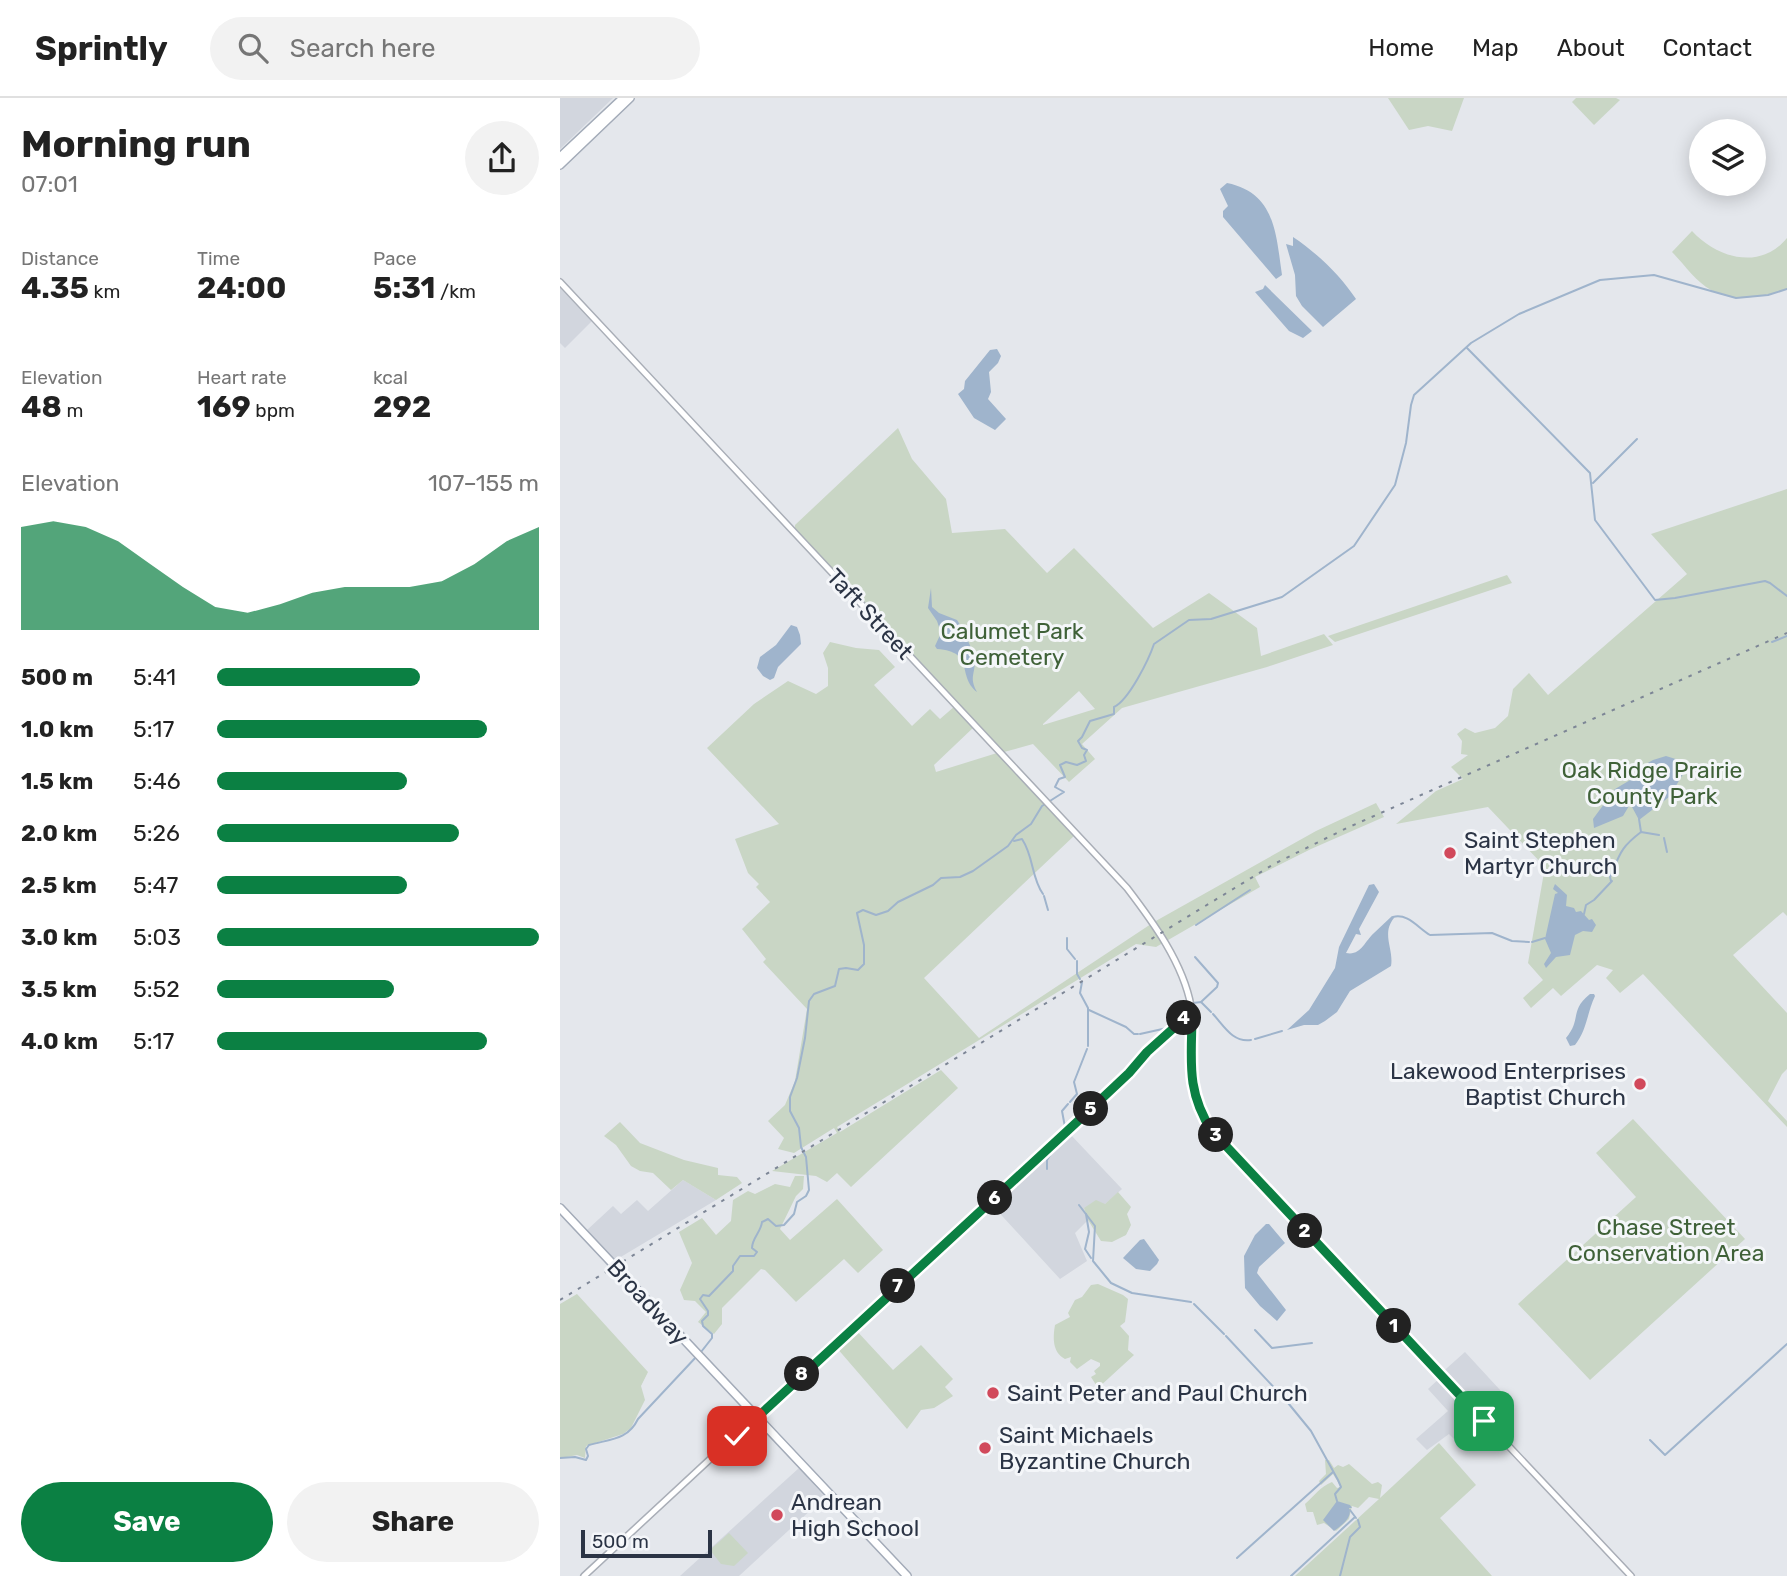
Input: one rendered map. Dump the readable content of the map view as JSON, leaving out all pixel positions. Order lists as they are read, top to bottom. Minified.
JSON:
{"streets":{"main road":["Taft Street","Broadway"]},"parks":["Calumet Park Cemetery","Oak Ridge Prairie County Park","Chase Street Conservation Area"],"places":["Saint Stephen Martyr Church","Lakewood Enterprises Baptist Church","Saint Peter and Paul Church","Saint Michaels Byzantine Church","Andrean High School"],"scale_bar":"500 m","page":{"header":"Sprintly","search":"Search here","nav":["Home","Map","About","Contact"],"heading":["Morning run","07:01"],"stats":[["Distance","4.35 km"],["Time","24:00"],["Pace","5:31 /km"],["Elevation","48 m"],["Heart rate","169 bpm"],["kcal","292"]],"chart":["Elevation","107–155 m"],"list":[{"name":"500 m","note":"5:41"},{"name":"1.0 km","note":"5:17"},{"name":"1.5 km","note":"5:46"},{"name":"2.0 km","note":"5:26"},{"name":"2.5 km","note":"5:47"},{"name":"3.0 km","note":"5:03"},{"name":"3.5 km","note":"5:52"},{"name":"4.0 km","note":"5:17"}],"pins":["4","5","3","6","2","7","1","8"],"buttons":["Save","Share"],"scale":"500 m"}}
